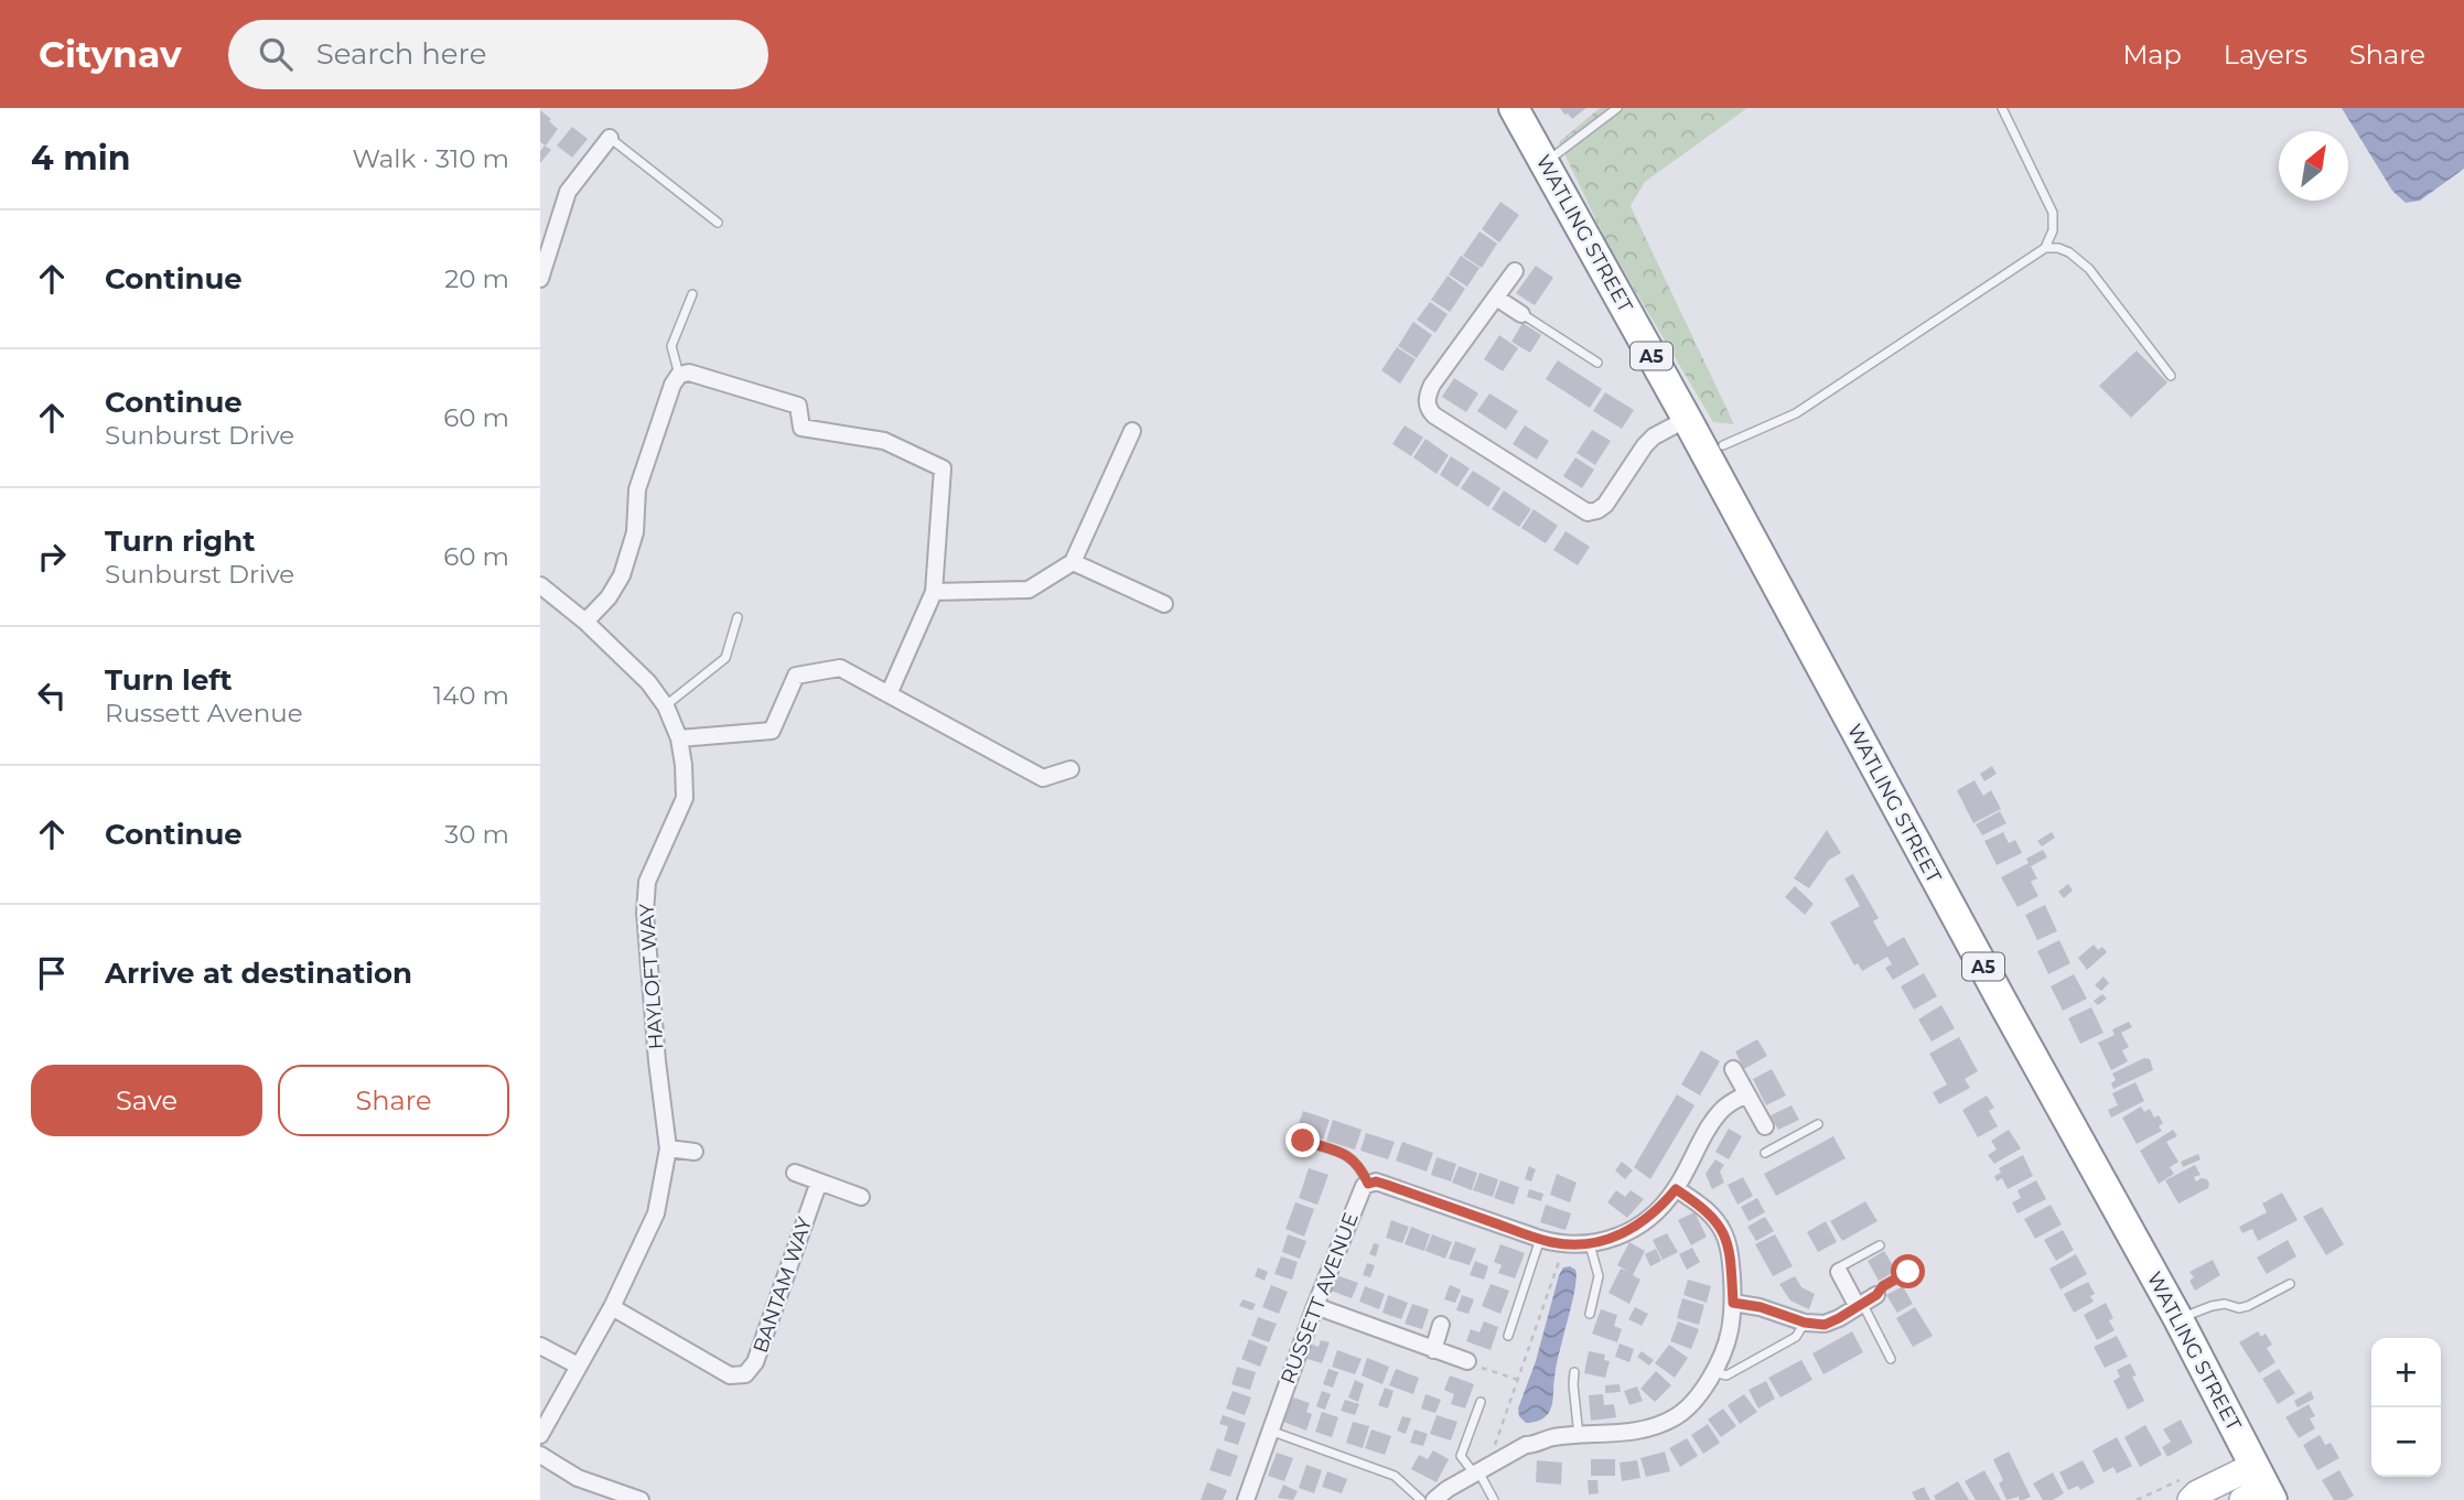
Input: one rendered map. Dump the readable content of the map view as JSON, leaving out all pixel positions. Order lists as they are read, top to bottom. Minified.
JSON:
{"streets":{"highway":["WATLING STREET","A5"],"street":["HAYLOFT WAY","BANTAM WAY","RUSSETT AVENUE"]},"crossings":[["HAYLOFT WAY","BANTAM WAY"]],"north":"top right","page":{"header":"Citynav","search":"Search here","nav":["Map","Layers","Share"],"heading":["4 min","Walk · 310 m"],"list":[["Continue","20 m"],["Continue","Sunburst Drive","60 m"],["Turn right","Sunburst Drive","60 m"],["Turn left","Russett Avenue","140 m"],["Continue","30 m"],"Arrive at destination"],"buttons":["Save","Share"],"map_buttons":["+","−"]}}
